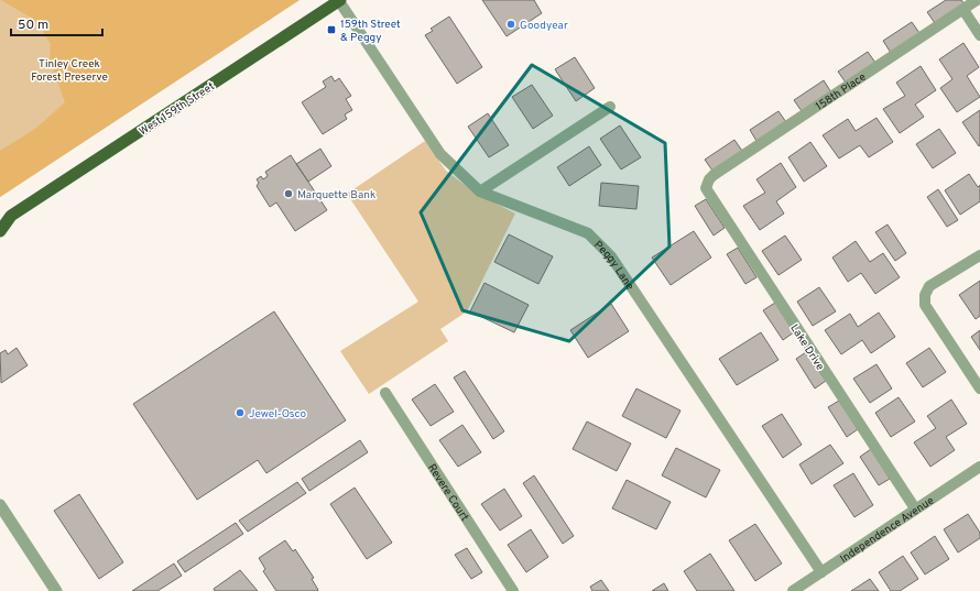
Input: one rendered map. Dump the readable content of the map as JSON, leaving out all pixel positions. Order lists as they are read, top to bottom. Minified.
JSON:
{"streets":{"main road":["West 159th Street"],"street":["158th Place","Peggy Lane","Lake Drive","Revere Court","Independence Avenue"]},"crossings":[["158th Place","Lake Drive"],["West 159th Street","Peggy Lane"],["Peggy Lane","Independence Avenue"],["Lake Drive","Independence Avenue"]],"parks":["Tinley Creek Forest Preserve"],"places":{"other":["Goodyear","Marquette Bank","Jewel-Osco"],"transit":["159th Street & Peggy"]},"scale_bar":"50 m"}
